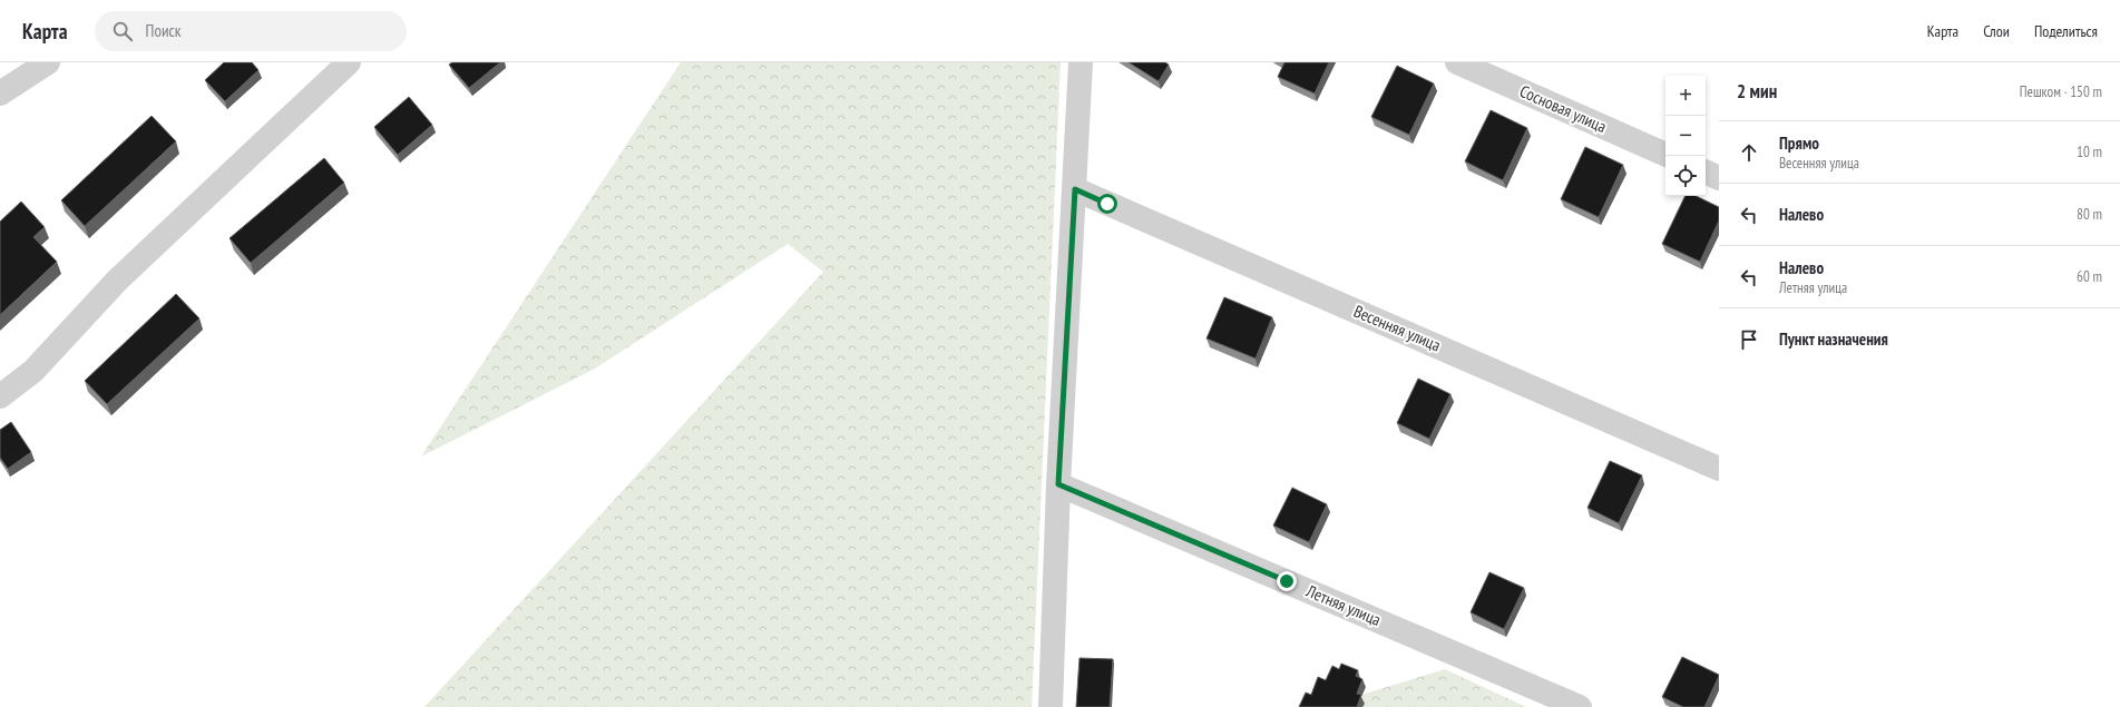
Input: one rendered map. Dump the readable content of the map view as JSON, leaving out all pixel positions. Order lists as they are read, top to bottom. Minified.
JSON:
{"streets":{"street":["Сосновая улица","Весенняя улица","Летняя улица"]},"page":{"header":"Карта","search":"Поиск","nav":["Карта","Слои","Поделиться"],"heading":["2 мин","Пешком · 150 m"],"map_buttons":["+","−"],"list":[["Прямо","Весенняя улица","10 m"],["Налево","80 m"],["Налево","Летняя улица","60 m"],"Пункт назначения"]}}
